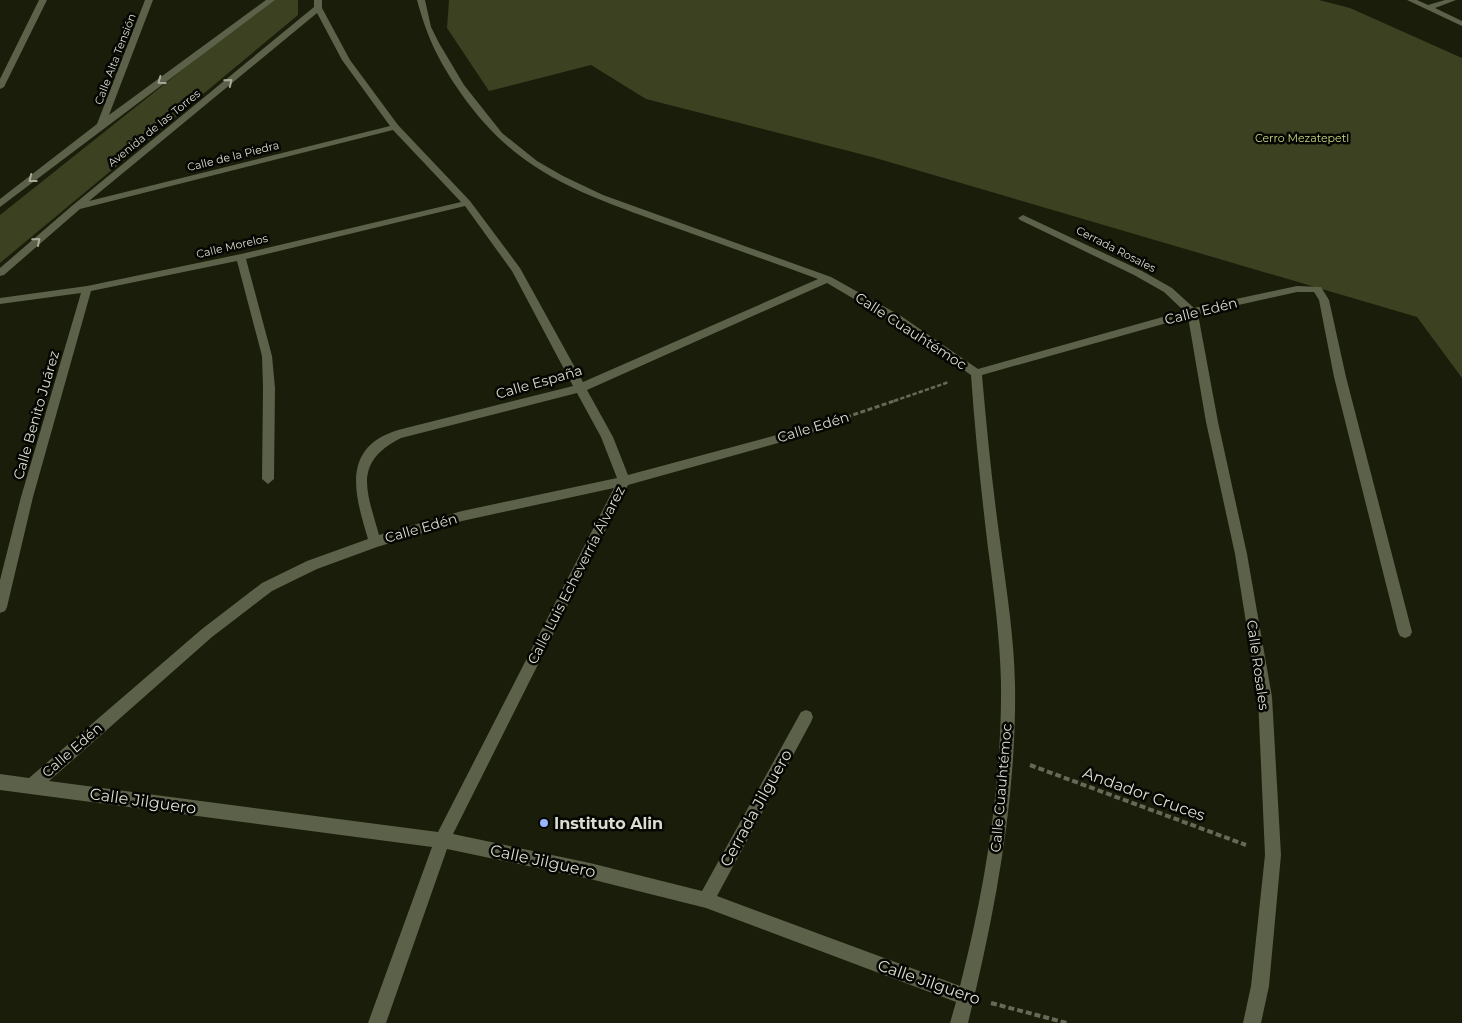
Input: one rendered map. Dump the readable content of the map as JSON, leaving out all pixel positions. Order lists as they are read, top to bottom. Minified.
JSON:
{"streets":{"street":["Calle Alta Tensión","Avenida de las Torres","Calle de la Piedra","Calle Morelos","Cerrada Rosales","Calle Edén","Calle Cuauhtémoc","Calle España","Calle Benito Juárez","Calle Luis Echeverría Álvarez","Calle Rosales","Calle Jilguero","Cerrada Jilguero"],"path":["Andador Cruces"]},"crossings":[["Avenida de las Torres","Calle de la Piedra"],["Avenida de las Torres","Calle Luis Echeverría Álvarez"],["Calle de la Piedra","Calle Luis Echeverría Álvarez"],["Calle Morelos","Calle Benito Juárez"],["Calle Morelos","Calle Luis Echeverría Álvarez"],["Cerrada Rosales","Calle Edén"],["Cerrada Rosales","Calle Rosales"],["Calle Edén","Calle Cuauhtémoc"],["Calle Edén","Calle España"],["Calle Edén","Calle Luis Echeverría Álvarez"],["Calle Edén","Calle Rosales"],["Calle Edén","Calle Jilguero"],["Calle Cuauhtémoc","Calle España"],["Calle Cuauhtémoc","Andador Cruces"],["Calle Cuauhtémoc","Calle Jilguero"],["Calle España","Calle Luis Echeverría Álvarez"],["Calle Luis Echeverría Álvarez","Calle Jilguero"],["Calle Rosales","Andador Cruces"],["Calle Jilguero","Cerrada Jilguero"]],"parks":["Cerro Mezatepetl"],"places":["Instituto Alin"]}
